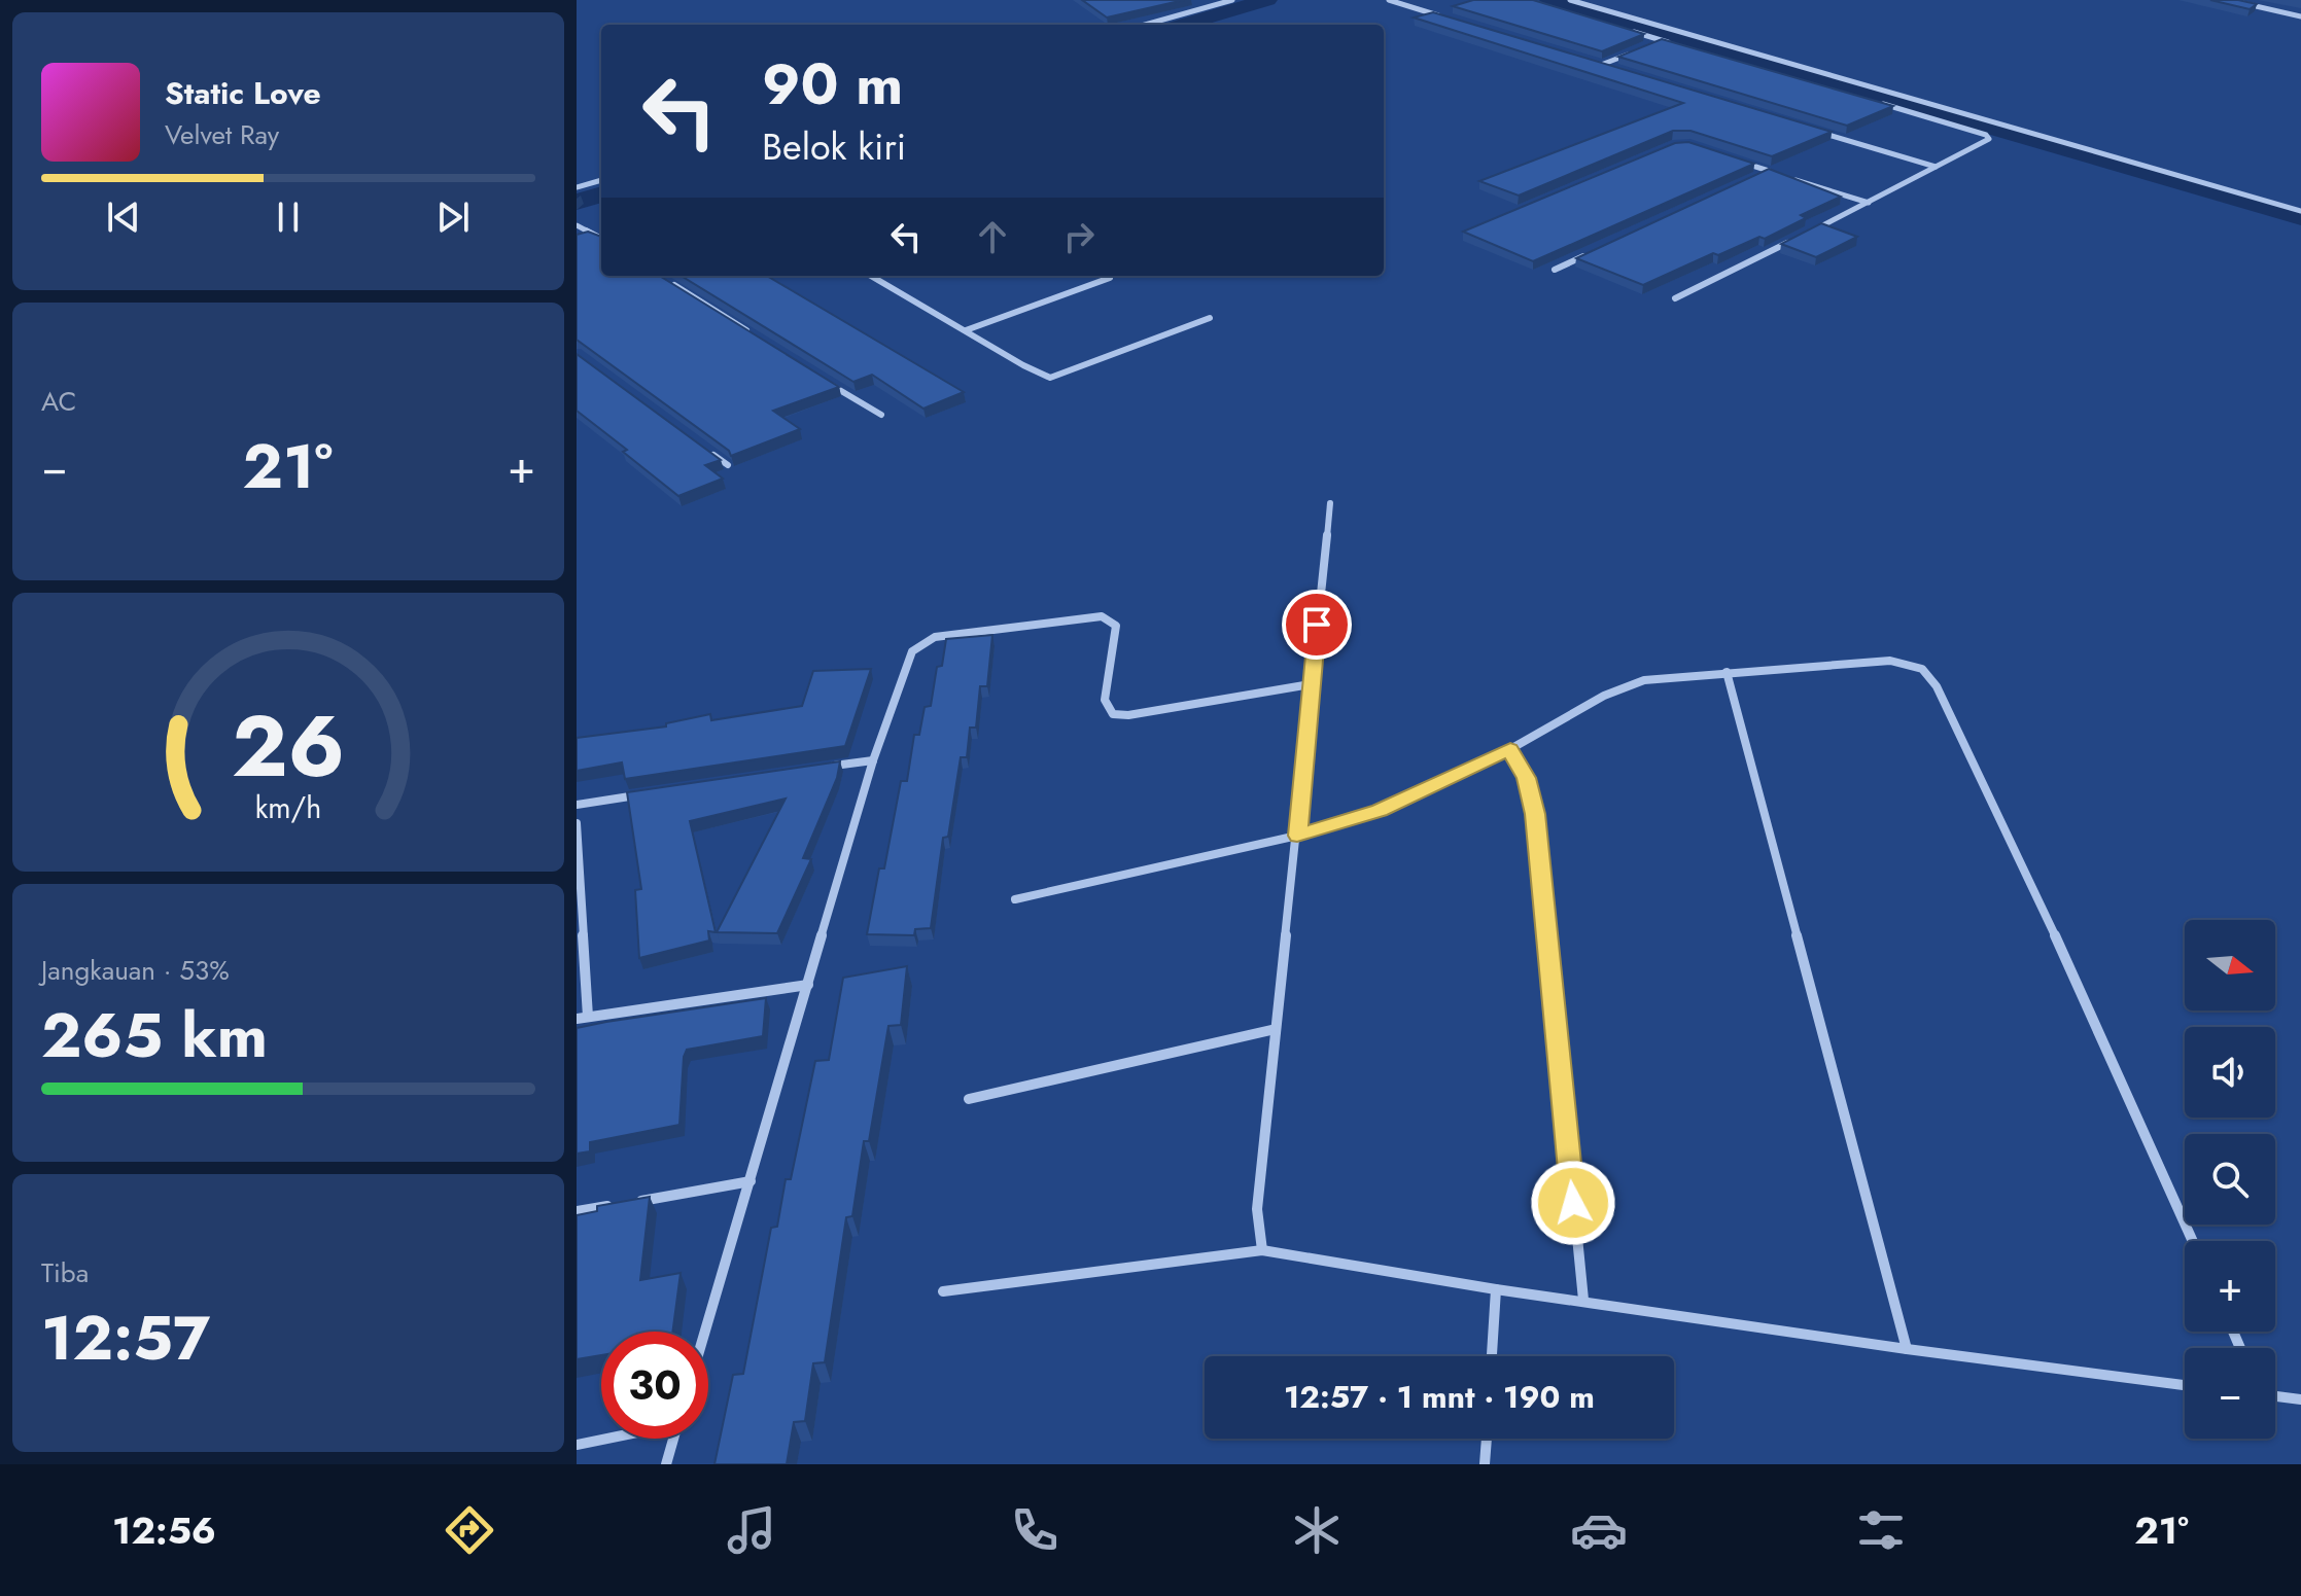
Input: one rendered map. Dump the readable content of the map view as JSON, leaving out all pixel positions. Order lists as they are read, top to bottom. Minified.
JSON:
{"north":"right","page":{"turn":["90 m","Belok kiri"],"song":["Static Love","Velvet Ray"],"tile":["AC",["Jangkauan · 53%","265 km"],["Tiba","12:57"]],"heat":["−","21°","+"],"map_buttons":["+","−"],"limit":"30","trip":"12:57 · 1 mnt · 190 m","tabs":["12:56","21°"],"gauge":["26","km/h"]}}
